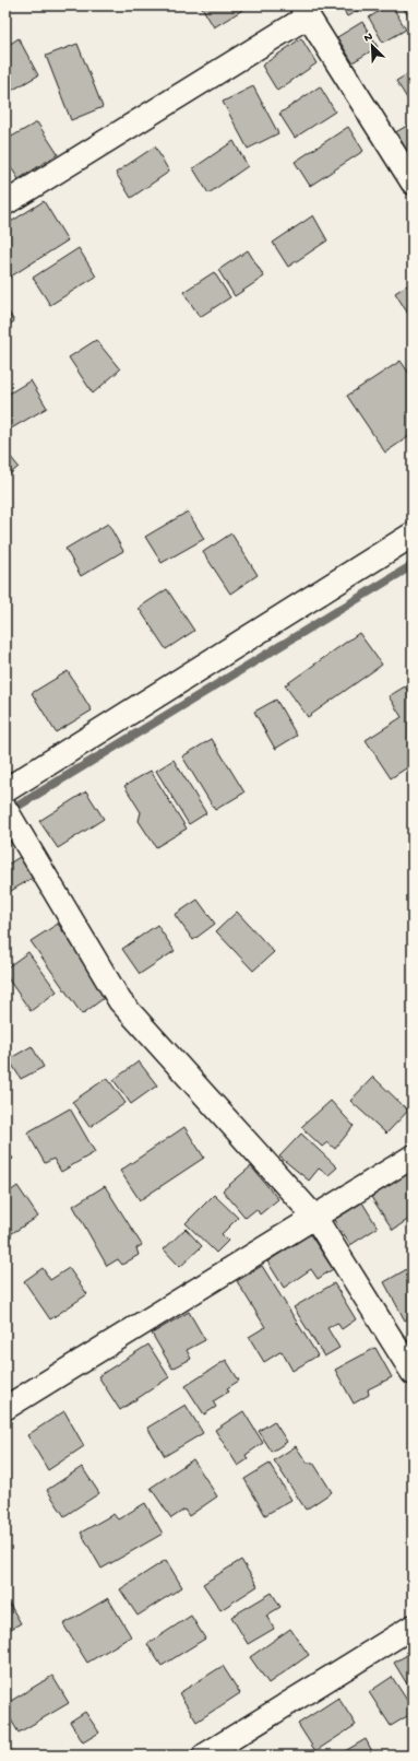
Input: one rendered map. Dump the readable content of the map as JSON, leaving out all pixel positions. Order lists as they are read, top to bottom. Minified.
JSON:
{"north":"top left"}
